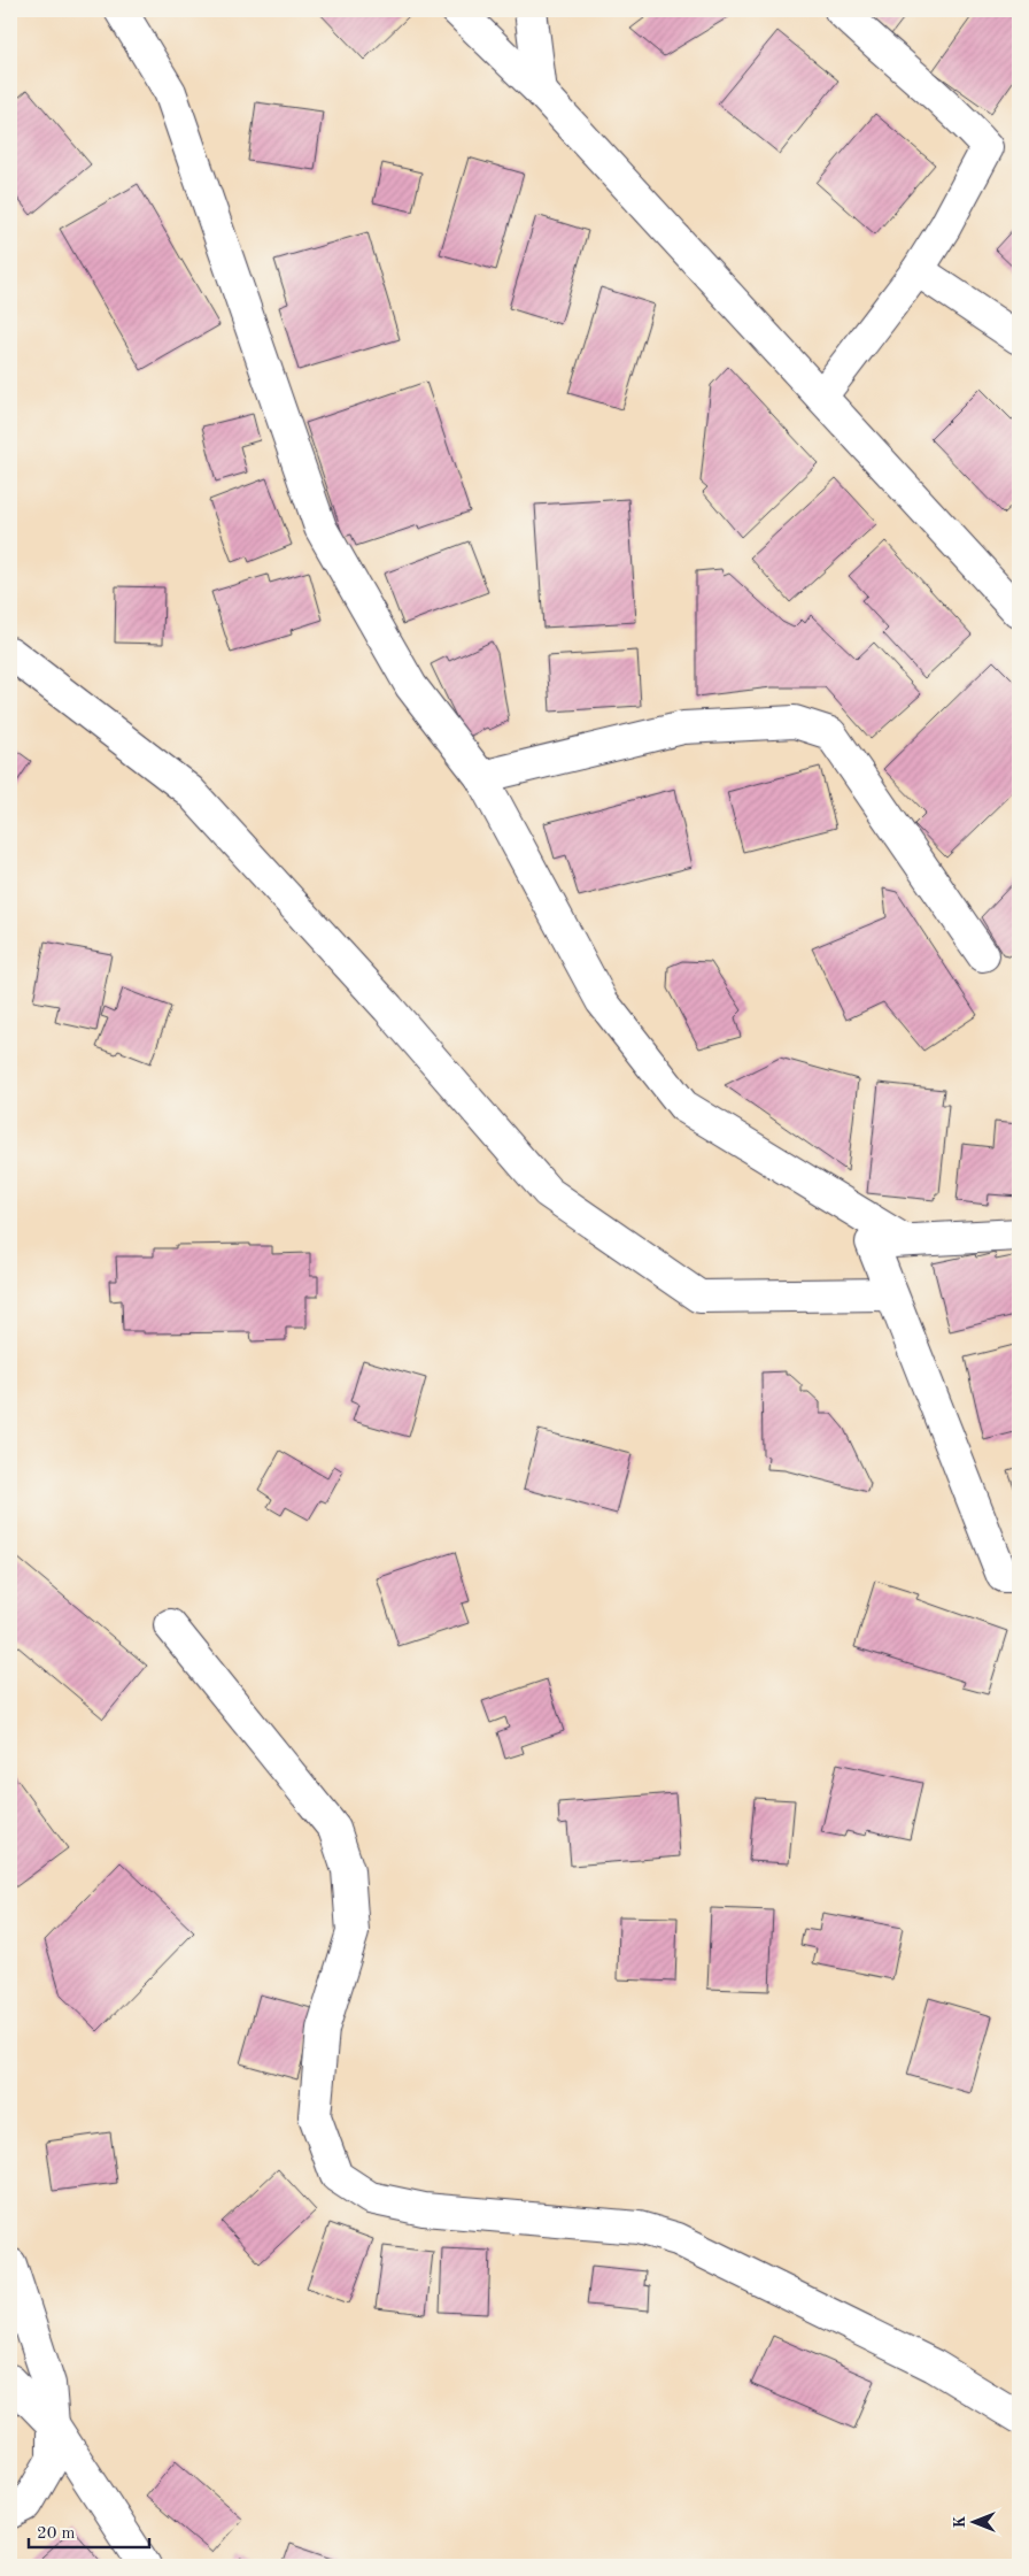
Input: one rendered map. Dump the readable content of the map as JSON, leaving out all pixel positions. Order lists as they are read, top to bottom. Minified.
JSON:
{"scale_bar":"20 m","north":"left"}
